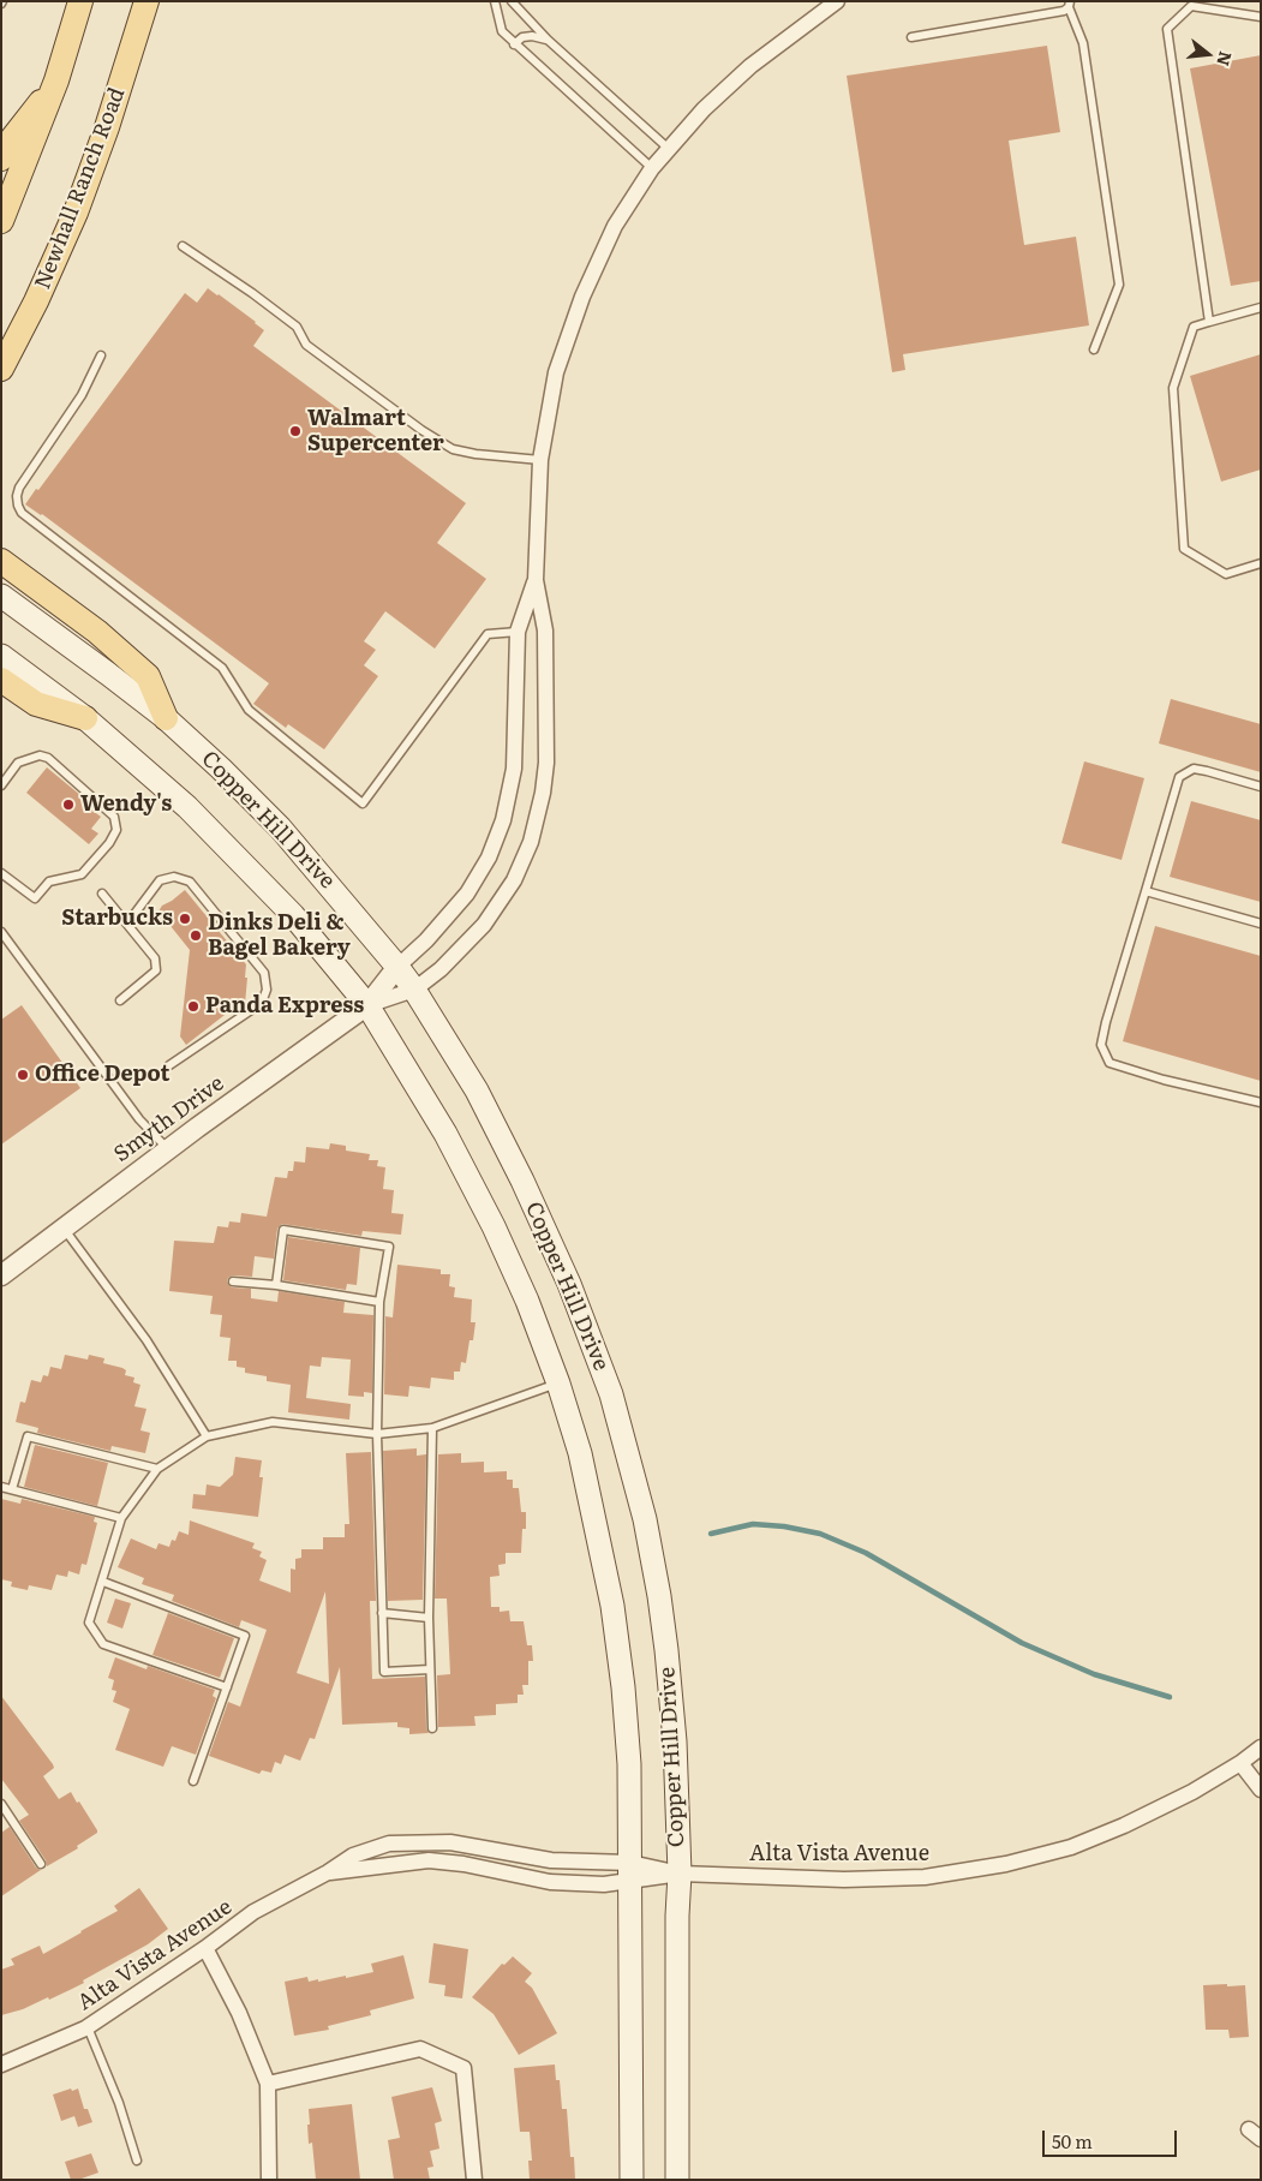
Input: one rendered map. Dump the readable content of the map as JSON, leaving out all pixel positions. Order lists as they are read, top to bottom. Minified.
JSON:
{"streets":{"main road":["Newhall Ranch Road","Copper Hill Drive"],"street":["Smyth Drive","Alta Vista Avenue"]},"crossings":[["Copper Hill Drive","Smyth Drive"],["Copper Hill Drive","Alta Vista Avenue"]],"places":["Walmart Supercenter","Wendy's","Starbucks","Dinks Deli & Bagel Bakery","Panda Express","Office Depot"],"scale_bar":"50 m","north":"right"}
